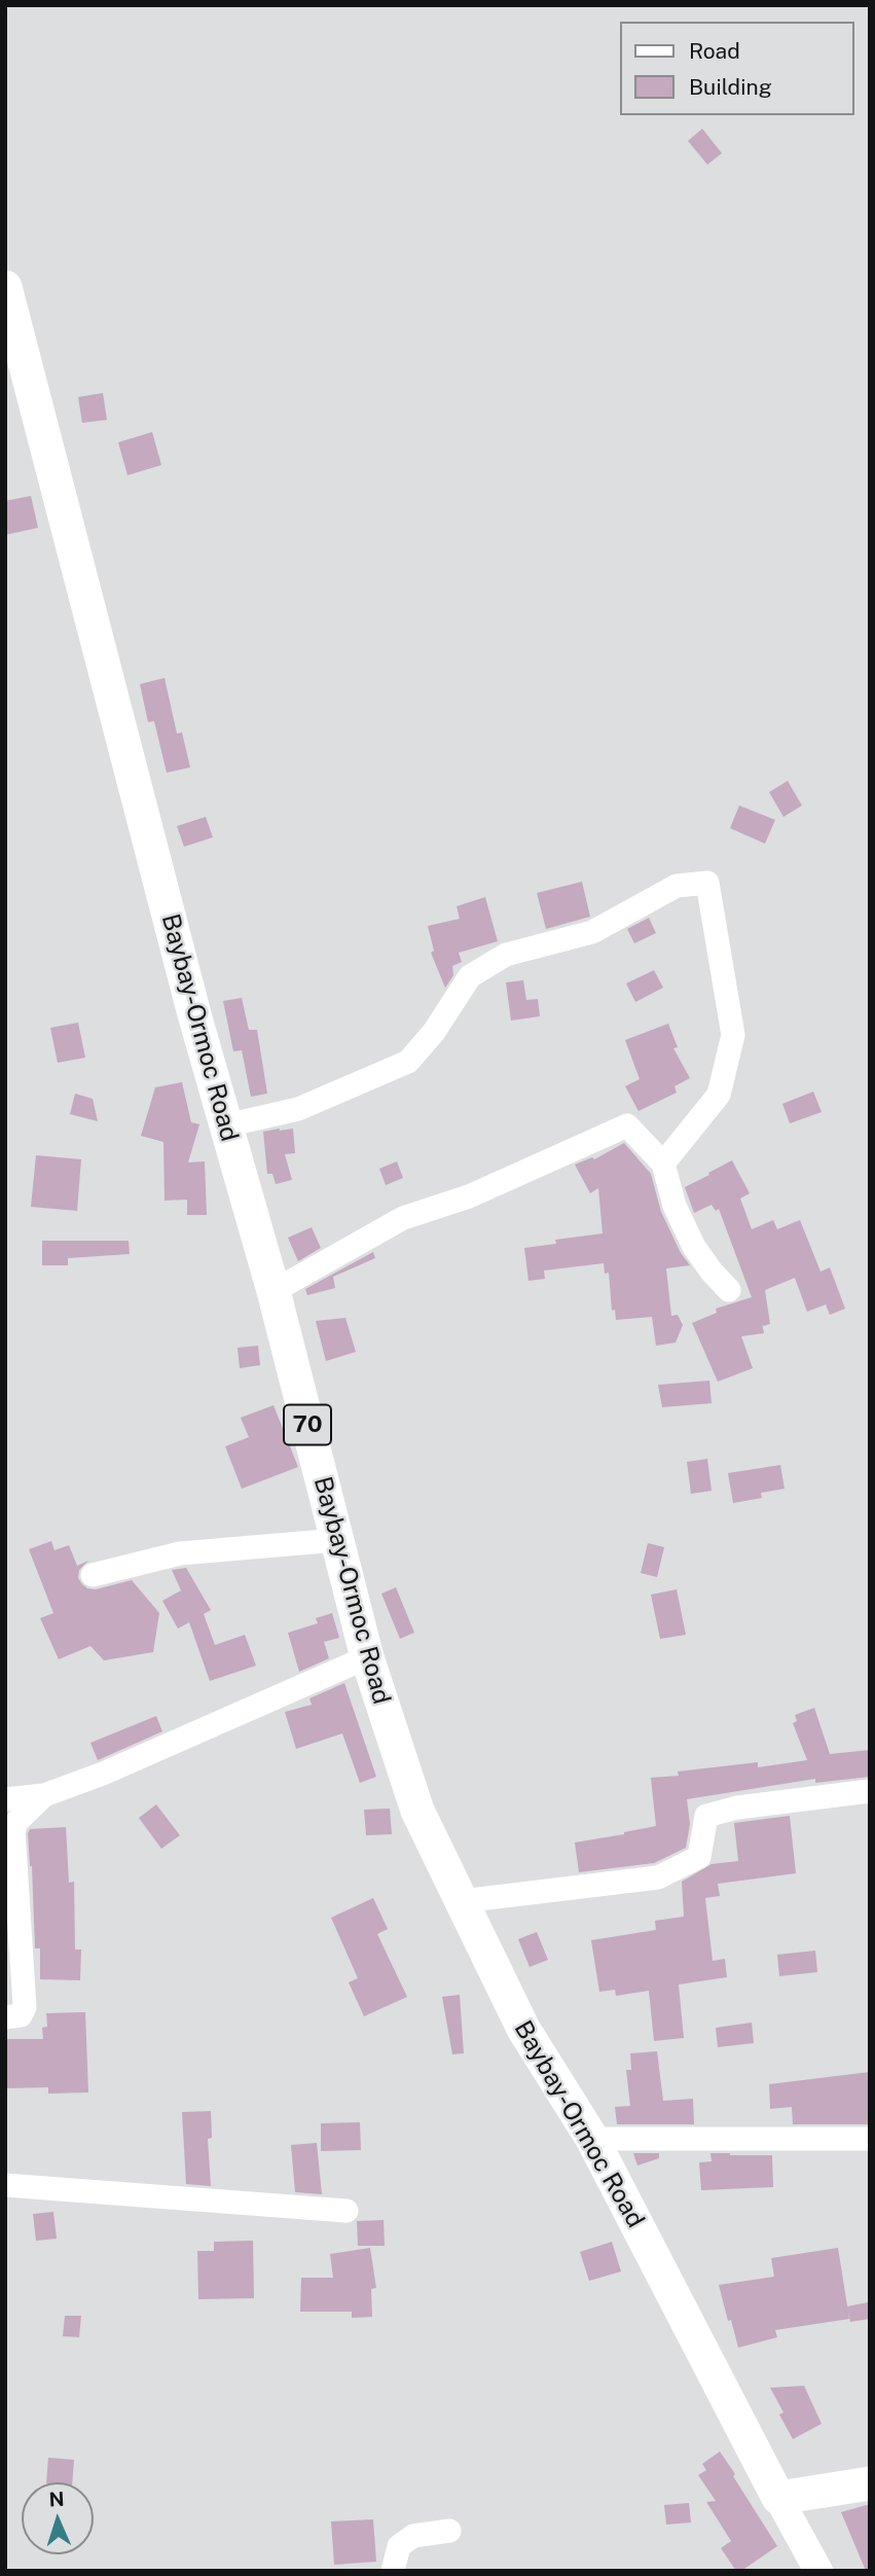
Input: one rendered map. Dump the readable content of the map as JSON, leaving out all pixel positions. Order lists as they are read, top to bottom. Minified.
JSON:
{"streets":{"highway":["Baybay-Ormoc Road","70"]},"legend":["Road","Building"],"north":"top"}
